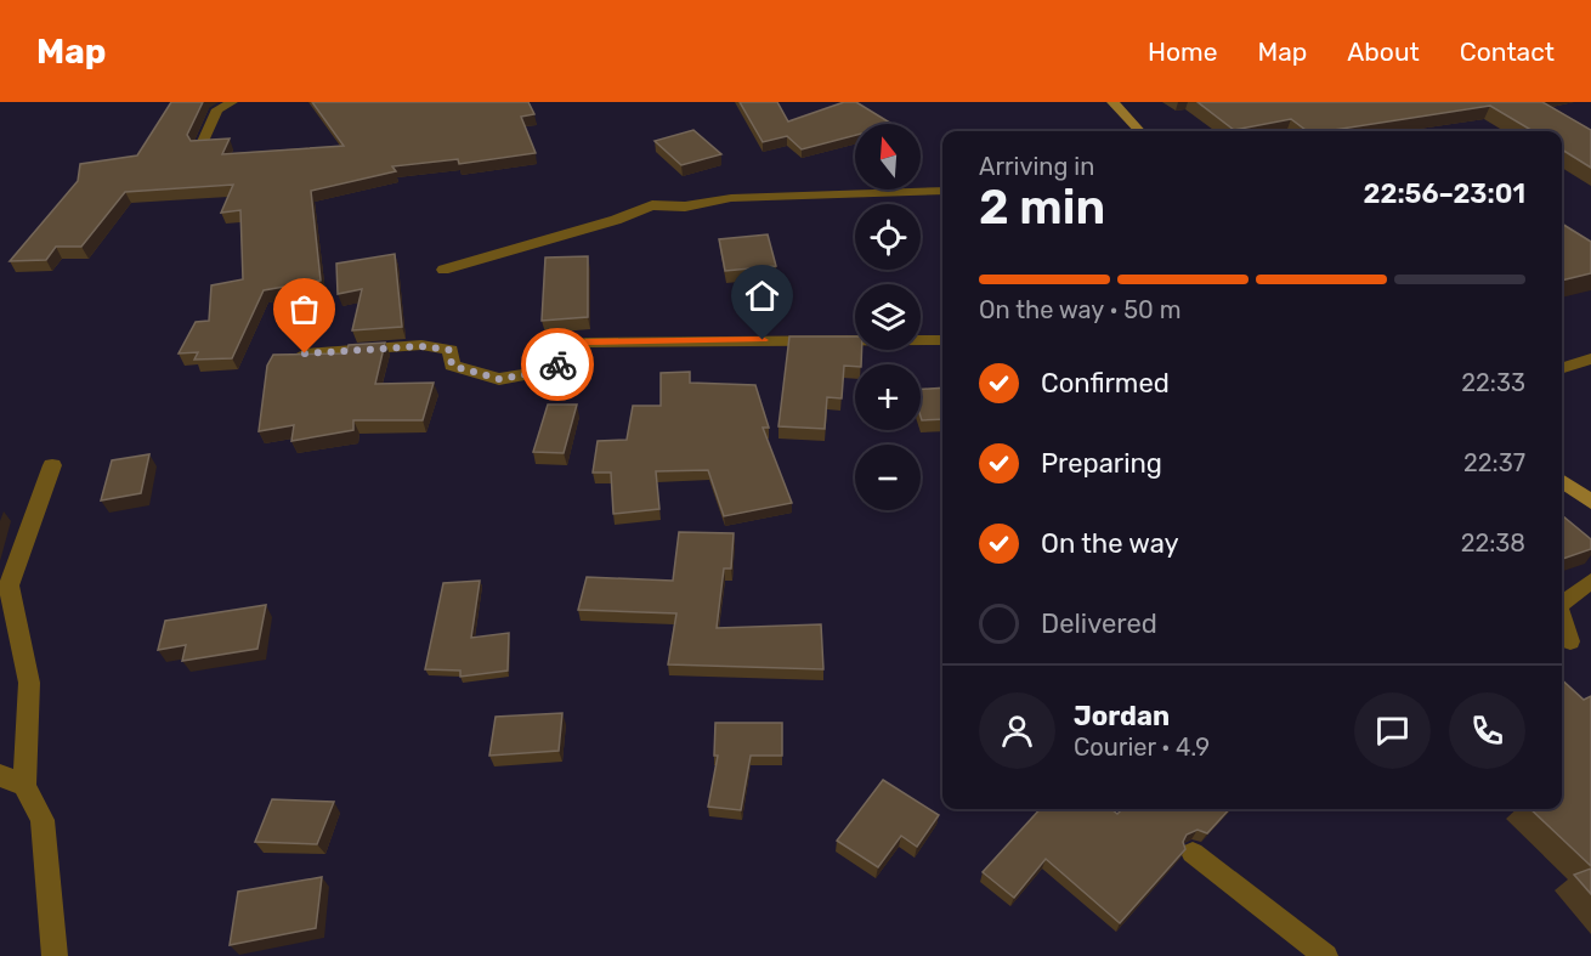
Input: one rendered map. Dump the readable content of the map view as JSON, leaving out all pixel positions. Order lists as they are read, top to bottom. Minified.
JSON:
{"north":"top","page":{"header":"Map","nav":["Home","Map","About","Contact"],"map_buttons":["+","−"],"heading":["2 min","Arriving in","22:56–23:01"],"panel":["Jordan","Courier · 4.9"],"bar":"On the way · 50 m","list":[["Confirmed","22:33"],["Preparing","22:37"],["On the way","22:38"],"Delivered"]}}
